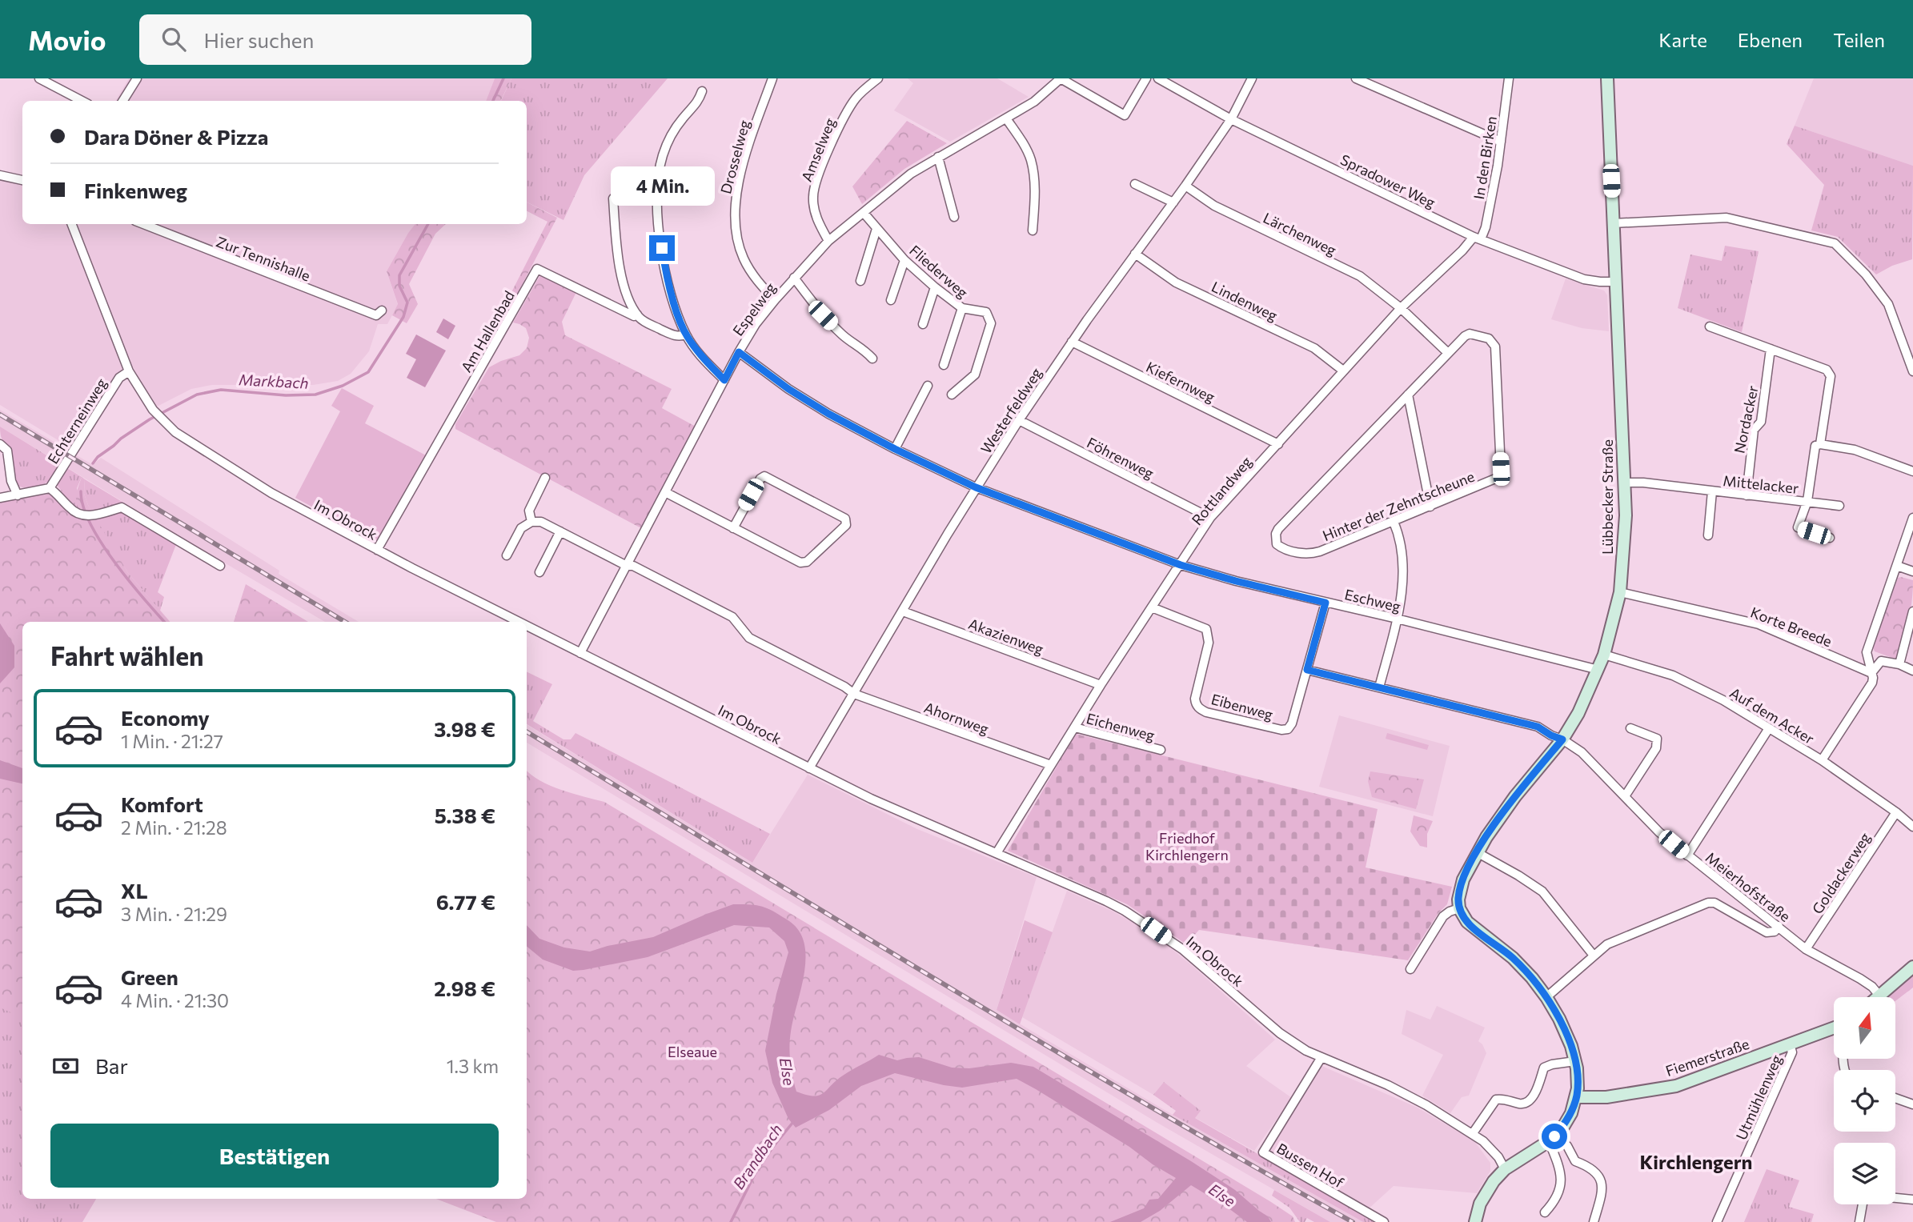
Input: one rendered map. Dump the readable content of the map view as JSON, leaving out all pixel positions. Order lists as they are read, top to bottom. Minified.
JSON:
{"streets":{"street":["Amselweg","Drosselweg","In den Birken","Spradower Weg","Lärchenweg","Zur Tennishalle","Fliederweg","Lindenweg","Espelweg","Am Hallenbad","Kiefernweg","Westerfeldweg","Nordacker","Echterneinweg","Föhrenweg","Mittelacker","Rottlandweg","Lübbecker Straße","Hinter der Zehntscheune","Im Obrock","Eschweg","Korte Breede","Akazienweg","Eibenweg","Auf dem Acker","Ahornweg","Eichenweg","Goldackerweg","Meierhofstraße","Fiemerstraße","Utmühlenweg","Bussen Hof"]},"crossings":[["Amselweg","Espelweg"],["Drosselweg","Espelweg"],["In den Birken","Spradower Weg"],["In den Birken","Rottlandweg"],["Spradower Weg","Westerfeldweg"],["Spradower Weg","Rottlandweg"],["Spradower Weg","Lübbecker Straße"],["Lärchenweg","Westerfeldweg"],["Lärchenweg","Rottlandweg"],["Lärchenweg","Hinter der Zehntscheune"],["Fliederweg","Espelweg"],["Lindenweg","Westerfeldweg"],["Lindenweg","Rottlandweg"],["Espelweg","Im Obrock"],["Espelweg","Eschweg"],["Espelweg","Ahornweg"],["Am Hallenbad","Im Obrock"],["Kiefernweg","Westerfeldweg"],["Kiefernweg","Rottlandweg"],["Westerfeldweg","Föhrenweg"],["Westerfeldweg","Im Obrock"],["Westerfeldweg","Eschweg"],["Westerfeldweg","Akazienweg"],["Westerfeldweg","Ahornweg"],["Nordacker","Mittelacker"],["Echterneinweg","Im Obrock"],["Föhrenweg","Rottlandweg"],["Mittelacker","Lübbecker Straße"],["Rottlandweg","Im Obrock"],["Rottlandweg","Eschweg"],["Rottlandweg","Akazienweg"],["Rottlandweg","Eibenweg"],["Rottlandweg","Ahornweg"],["Rottlandweg","Eichenweg"],["Lübbecker Straße","Eschweg"],["Lübbecker Straße","Korte Breede"],["Lübbecker Straße","Auf dem Acker"],["Lübbecker Straße","Meierhofstraße"],["Im Obrock","Bussen Hof"],["Eschweg","Eibenweg"],["Eibenweg","Meierhofstraße"],["Auf dem Acker","Goldackerweg"],["Goldackerweg","Meierhofstraße"],["Fiemerstraße","Utmühlenweg"]],"districts":["Kirchlengern"],"water":["Markbach","Else","Brandbach"],"parks":["Friedhof Kirchlengern","Elseaue"],"north":"top","page":{"header":"Movio","search":"Hier suchen","nav":["Karte","Ebenen","Teilen"],"banner":["Dara Döner & Pizza","Finkenweg"],"bubble":"4 Min.","heading":"Fahrt wählen","list":[{"name":"Economy","note":"1 Min. · 21:27","value":"3.98 €"},{"name":"Komfort","note":"2 Min. · 21:28","value":"5.38 €"},{"name":"XL","note":"3 Min. · 21:29","value":"6.77 €"},{"name":"Green","note":"4 Min. · 21:30","value":"2.98 €"}],"pay":["Bar","1.3 km"],"buttons":"Bestätigen"}}
